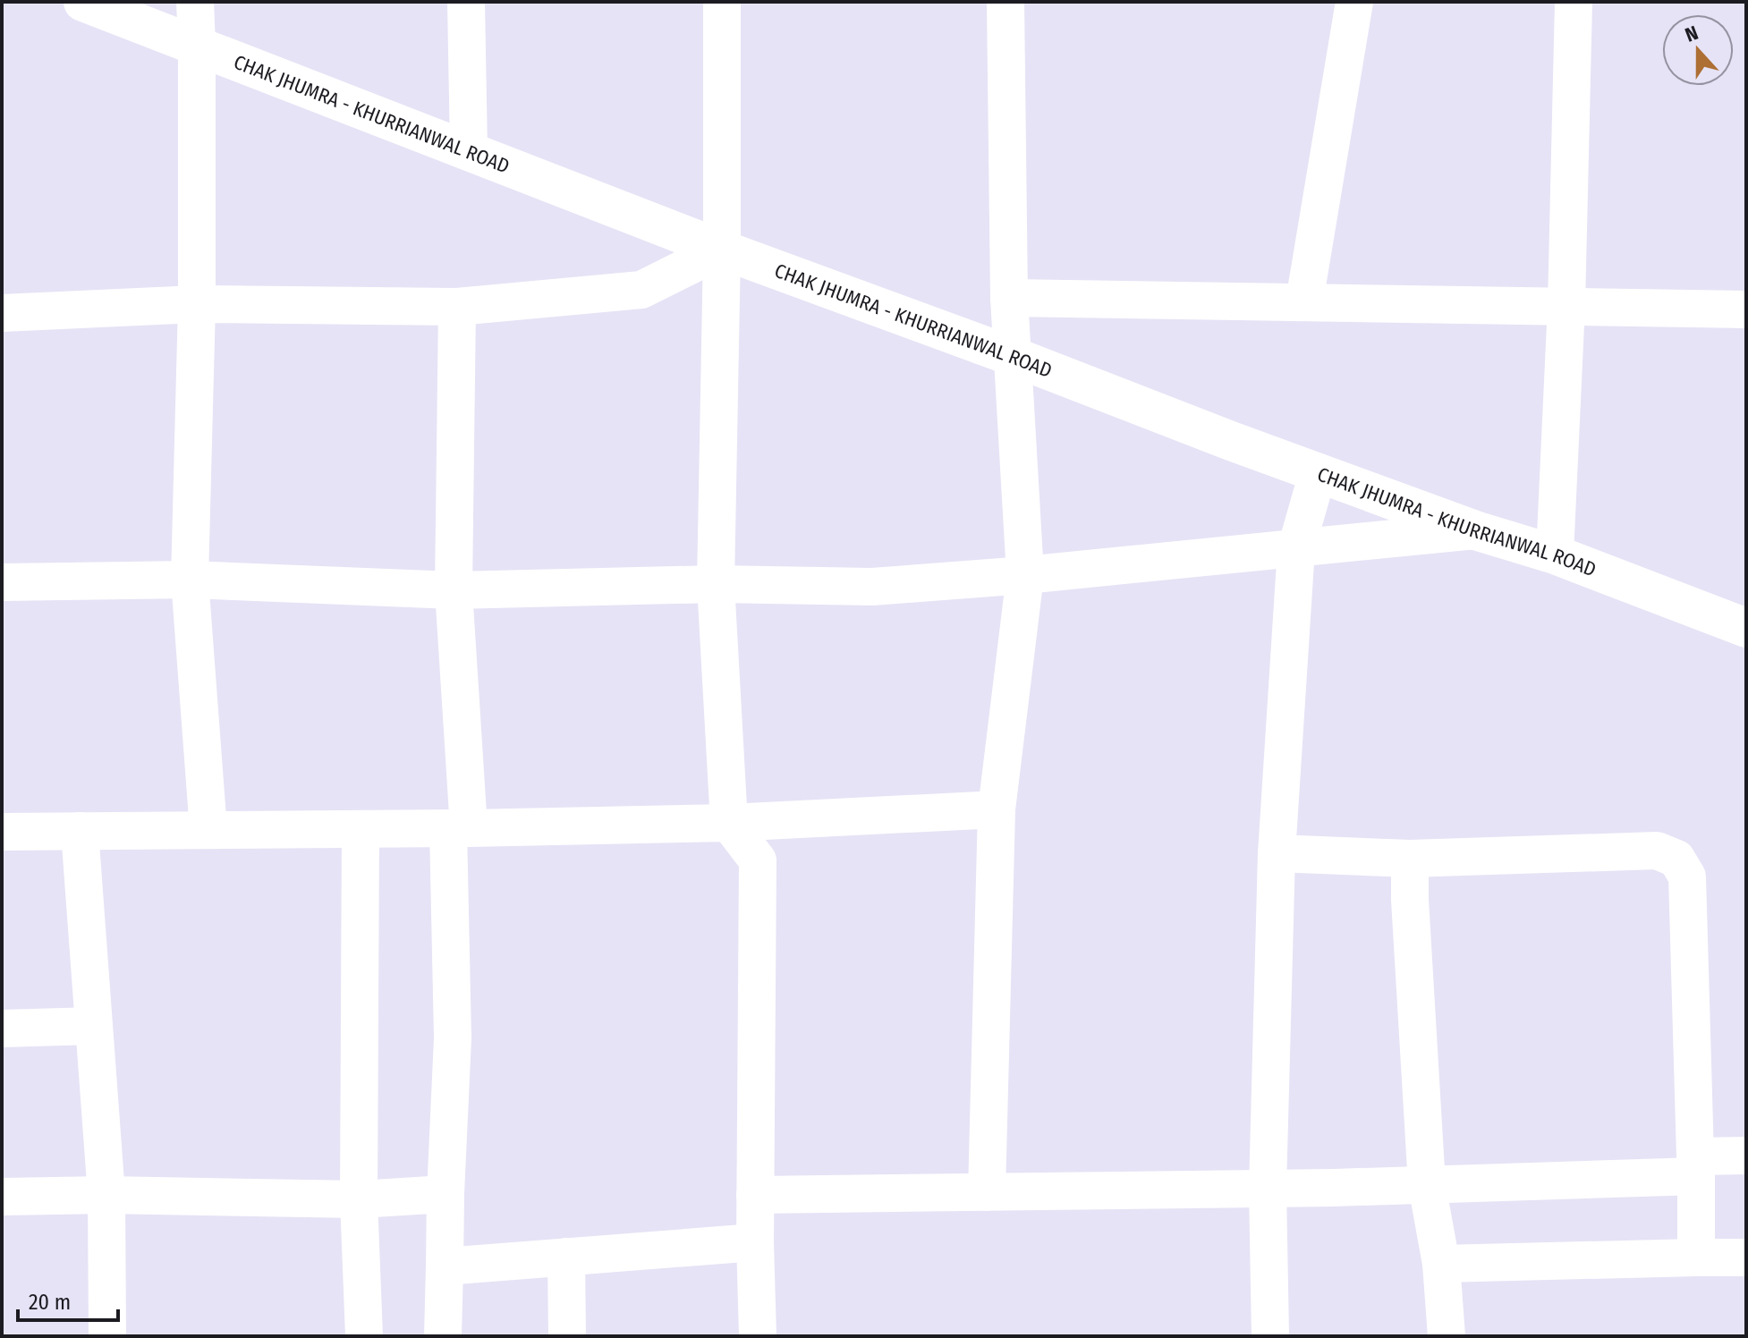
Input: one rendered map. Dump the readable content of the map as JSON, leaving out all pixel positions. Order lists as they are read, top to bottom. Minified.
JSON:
{"streets":{"main road":["CHAK JHUMRA - KHURRIANWAL ROAD"]},"scale_bar":"20 m","north":"top"}
